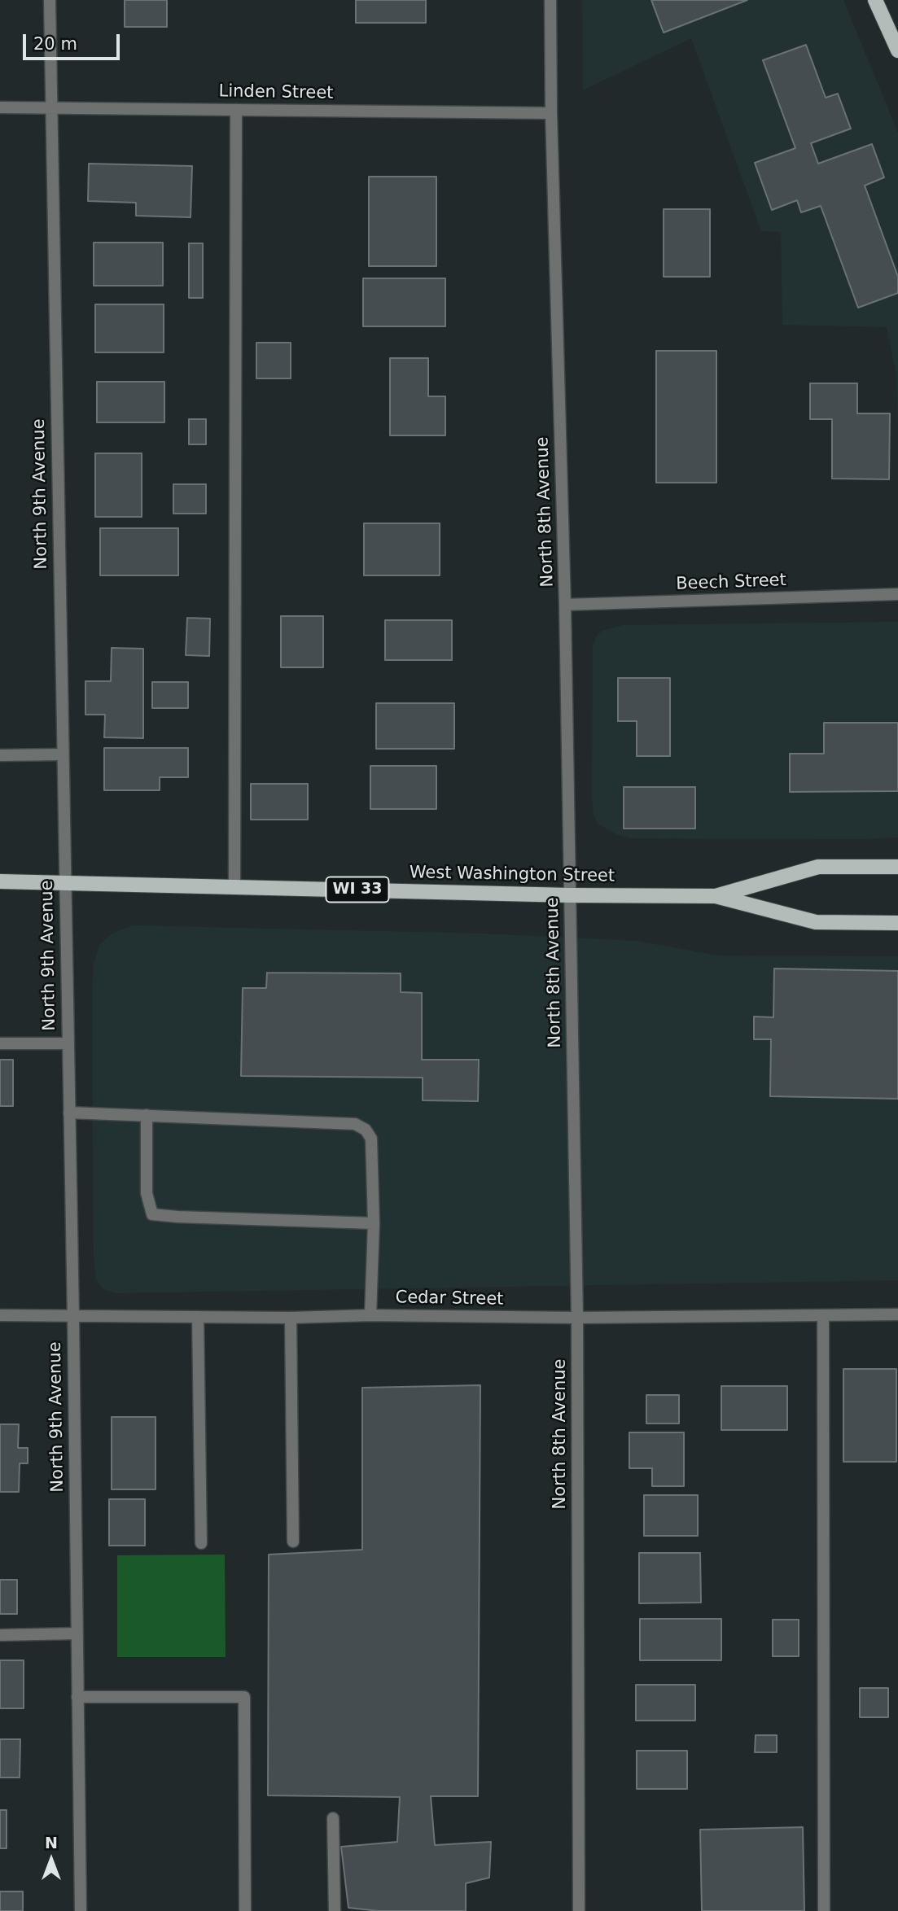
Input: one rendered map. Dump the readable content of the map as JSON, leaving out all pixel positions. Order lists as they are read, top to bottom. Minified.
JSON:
{"streets":{"main road":["West Washington Street","WI 33"],"street":["Linden Street","North 9th Avenue","North 8th Avenue","Beech Street","Cedar Street"]},"crossings":[["Linden Street","North 9th Avenue"],["Linden Street","North 8th Avenue"],["North 9th Avenue","West Washington Street"],["North 9th Avenue","Cedar Street"],["North 8th Avenue","Beech Street"],["North 8th Avenue","West Washington Street"],["North 8th Avenue","Cedar Street"]],"scale_bar":"20 m","north":"top"}
